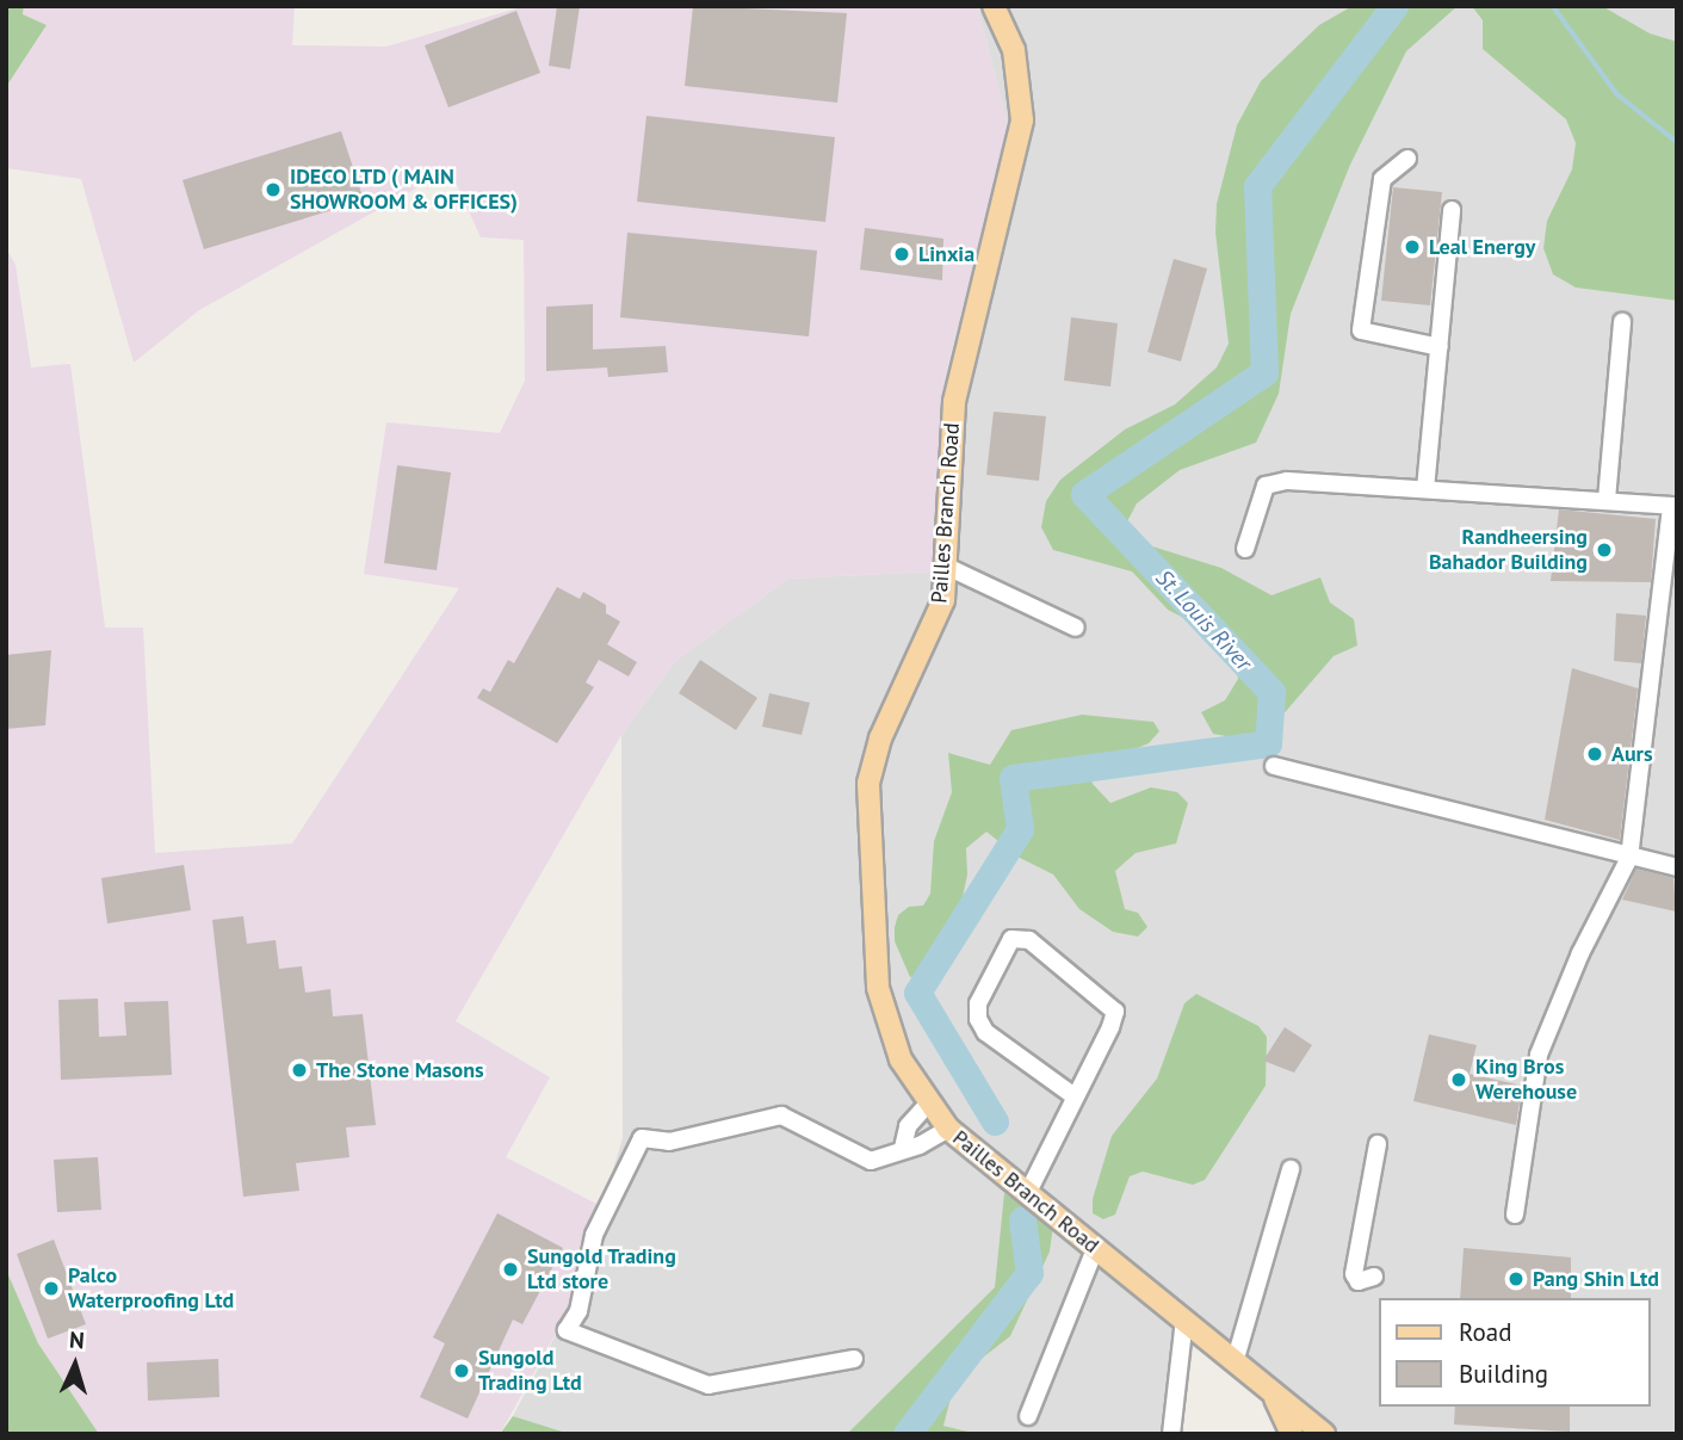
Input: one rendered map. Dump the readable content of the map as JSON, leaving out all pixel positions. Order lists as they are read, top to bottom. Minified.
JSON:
{"streets":{"main road":["Pailles Branch Road"]},"water":["St. Louis River"],"places":["IDECO LTD ( MAIN SHOWROOM & OFFICES)","Leal Energy","Linxia","Randheersing Bahador Building","Aurs","The Stone Masons","King Bros Werehouse","Sungold Trading Ltd store","Pang Shin Ltd","Palco Waterproofing Ltd","Sungold Trading Ltd"],"legend":["Road","Building"],"north":"top"}
